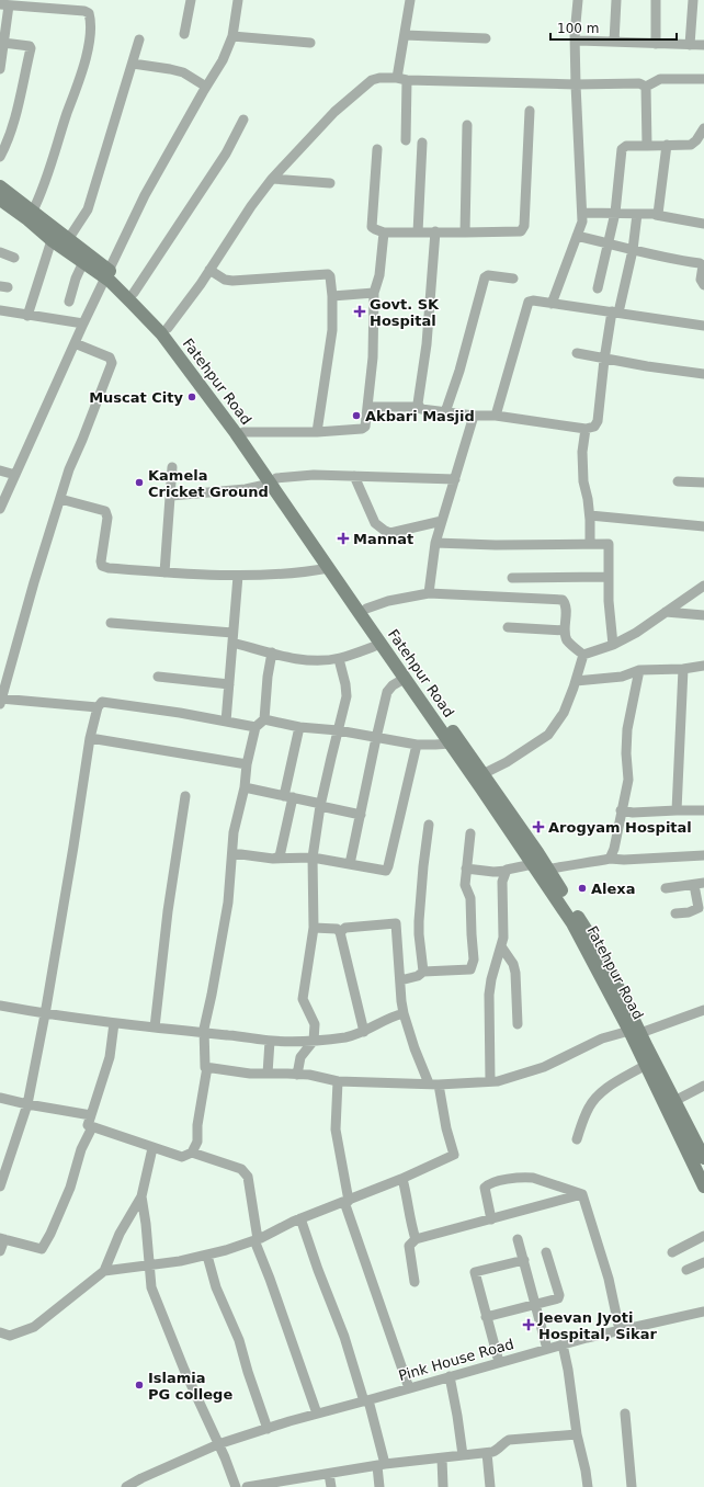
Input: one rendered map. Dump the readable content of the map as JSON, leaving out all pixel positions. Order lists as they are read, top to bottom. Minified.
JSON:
{"streets":{"street":["Fatehpur Road","Pink House Road"]},"places":{"health":["Govt. SK Hospital","Mannat","Arogyam Hospital","Jeevan Jyoti Hospital, Sikar"],"other":["Muscat City","Akbari Masjid","Kamela Cricket Ground","Alexa","Islamia PG college"]},"scale_bar":"100 m"}
